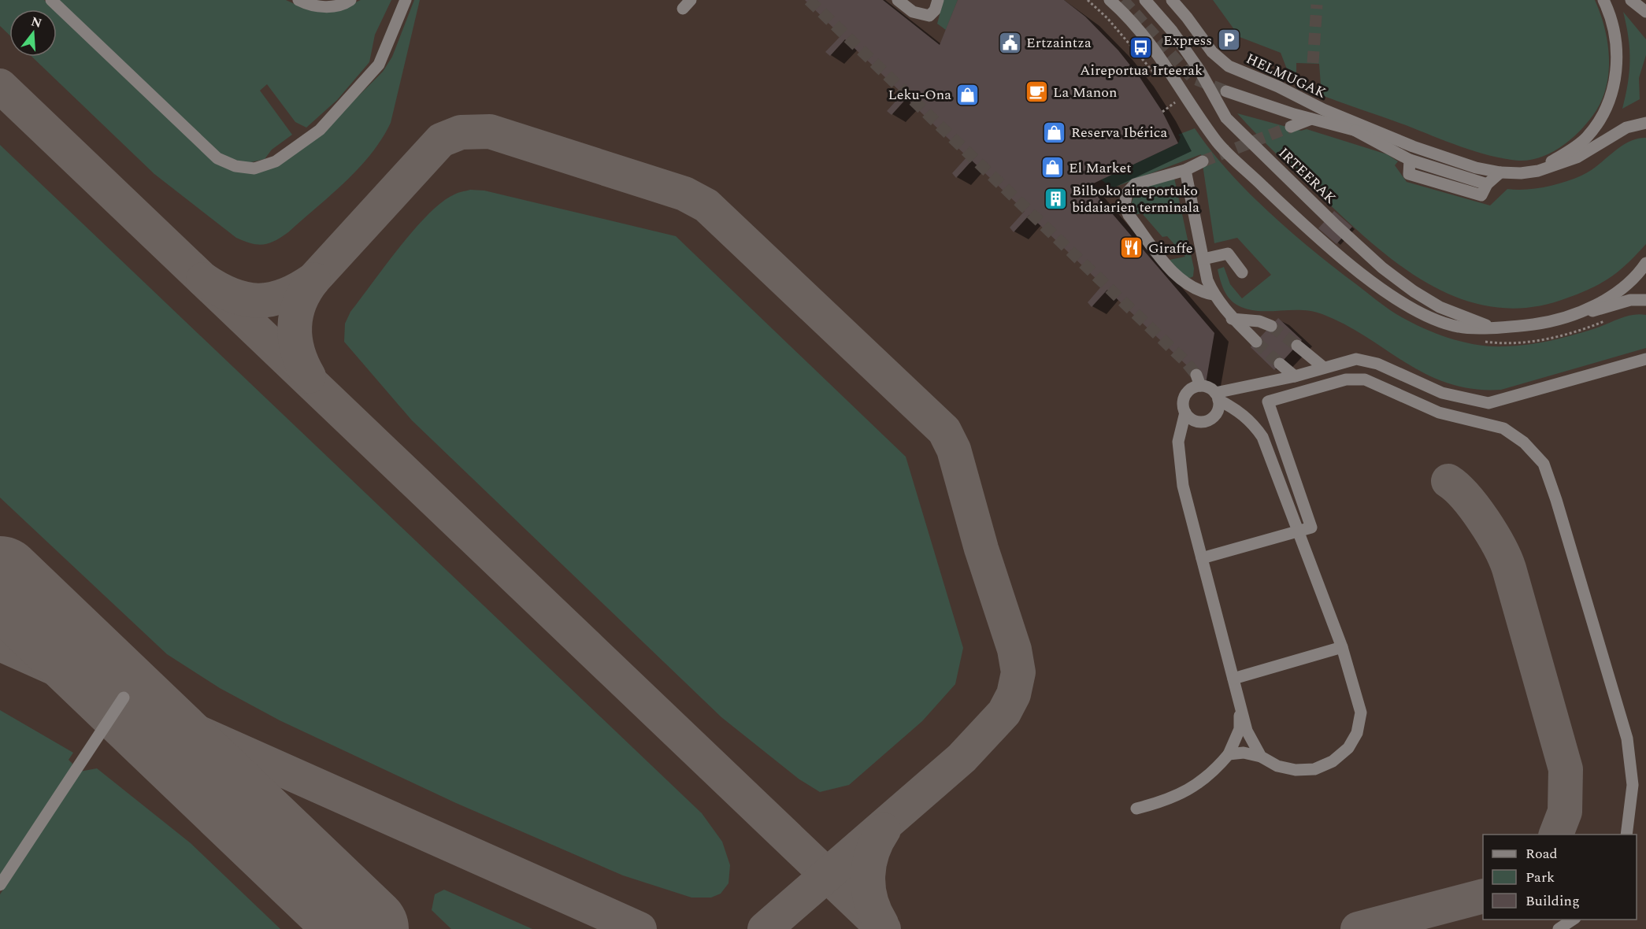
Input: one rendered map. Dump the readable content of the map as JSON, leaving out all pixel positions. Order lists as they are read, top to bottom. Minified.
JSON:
{"streets":{"street":["HELMUGAK","IRTEERAK"]},"places":{"parking":["Express"],"public building":["Ertzaintza"],"bus stop":["Aireportua Irteerak"],"cafe":["La Manon"],"shop":["Leku-Ona","Reserva Ibérica","El Market"],"building":["Bilboko aireportuko bidaiarien terminala"],"restaurant":["Giraffe"]},"legend":["Road","Park","Building"],"north":"top"}
